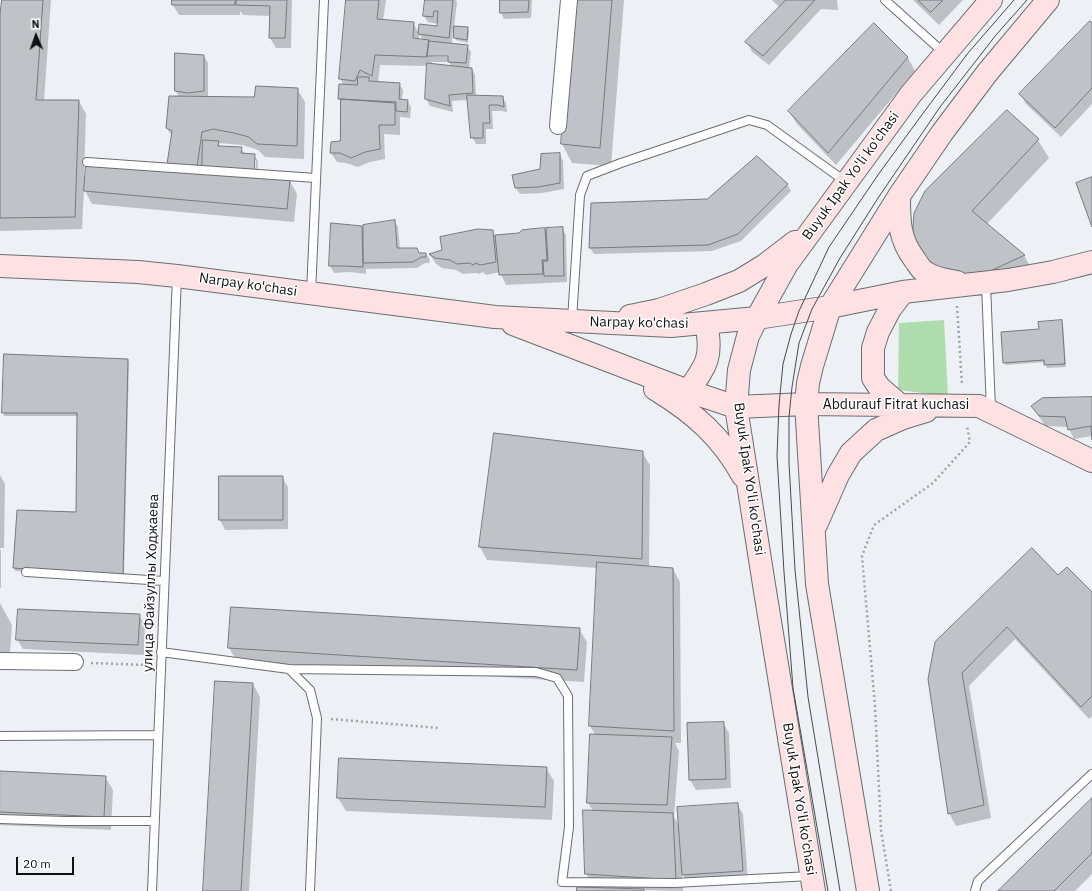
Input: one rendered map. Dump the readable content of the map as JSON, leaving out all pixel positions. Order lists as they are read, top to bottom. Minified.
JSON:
{"streets":{"main road":["Buyuk Ipak Yo'li ko'chasi","Narpay ko'chasi","Abdurauf Fitrat kuchasi"],"lane":["улица Файзуллы Ходжаева"]},"crossings":[["Buyuk Ipak Yo'li ko'chasi","Narpay ko'chasi"],["Narpay ko'chasi","Abdurauf Fitrat kuchasi"],["Narpay ko'chasi","улица Файзуллы Ходжаева"]],"scale_bar":"20 m","north":"top"}
